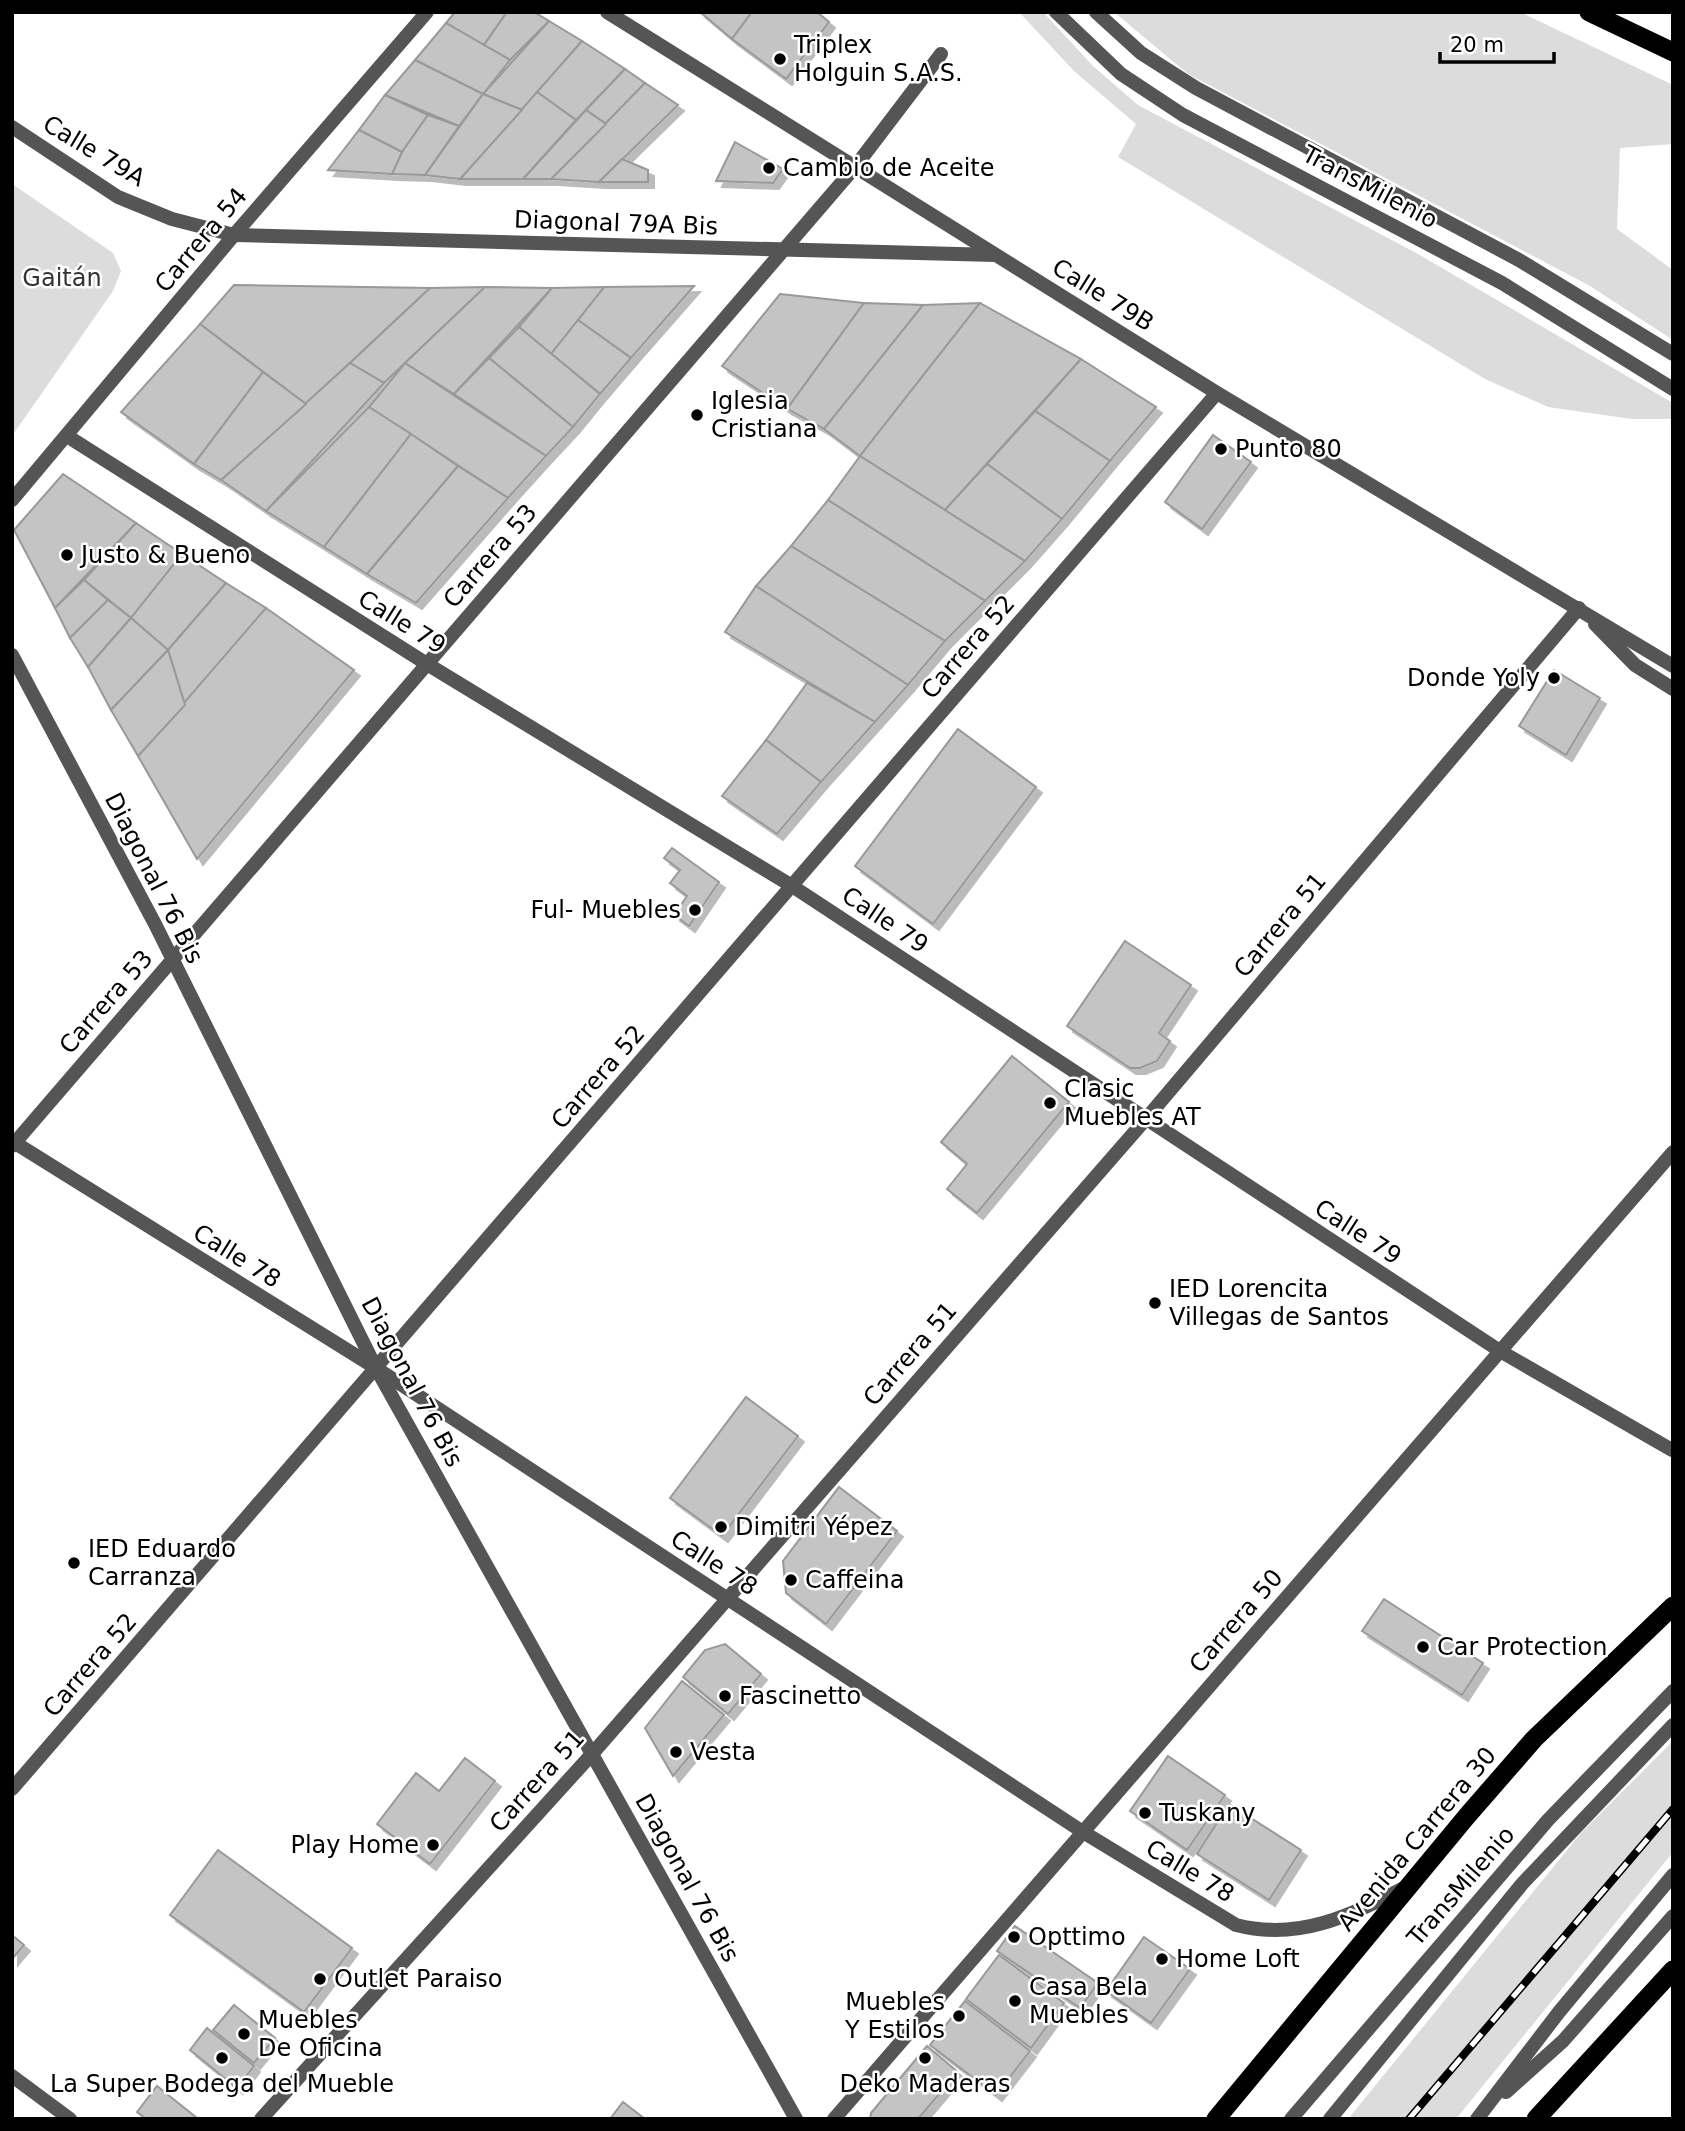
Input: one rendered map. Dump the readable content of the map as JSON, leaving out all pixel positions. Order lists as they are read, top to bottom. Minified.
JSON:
{"streets":{"highway":["Avenida Carrera 30"],"street":["Calle 79A","TransMilenio","Diagonal 79A Bis","Carrera 54","Calle 79B","Carrera 53","Calle 79","Carrera 52","Diagonal 76 Bis","Carrera 51","Calle 78","Carrera 50"]},"crossings":[["Calle 79A","Diagonal 79A Bis"],["Calle 79A","Carrera 54"],["Diagonal 79A Bis","Carrera 54"],["Diagonal 79A Bis","Calle 79B"],["Diagonal 79A Bis","Carrera 53"],["Carrera 54","Calle 79"],["Calle 79B","Carrera 53"],["Calle 79B","Carrera 52"],["Calle 79B","Carrera 51"],["Carrera 53","Calle 79"],["Carrera 53","Diagonal 76 Bis"],["Carrera 53","Calle 78"],["Calle 79","Carrera 52"],["Calle 79","Carrera 51"],["Calle 79","Carrera 50"],["Carrera 52","Diagonal 76 Bis"],["Carrera 52","Calle 78"],["Diagonal 76 Bis","Carrera 51"],["Diagonal 76 Bis","Calle 78"],["Carrera 51","Calle 78"],["Calle 78","Carrera 50"],["Calle 78","Avenida Carrera 30"]],"parks":["Gaitán"],"places":["Triplex Holguin S.A.S.","Cambio de Aceite","Iglesia Cristiana","Punto 80","Justo & Bueno","Donde Yoly","Ful- Muebles","Clasic Muebles AT","IED Lorencita Villegas de Santos","Dimitri Yépez","IED Eduardo Carranza","Caffeina","Car Protection","Fascinetto","Vesta","Tuskany","Play Home","Opttimo","Home Loft","Outlet Paraiso","Casa Bela Muebles","Muebles Y Estilos","Muebles De Oficina","La Super Bodega del Mueble","Deko Maderas"],"scale_bar":"20 m"}
